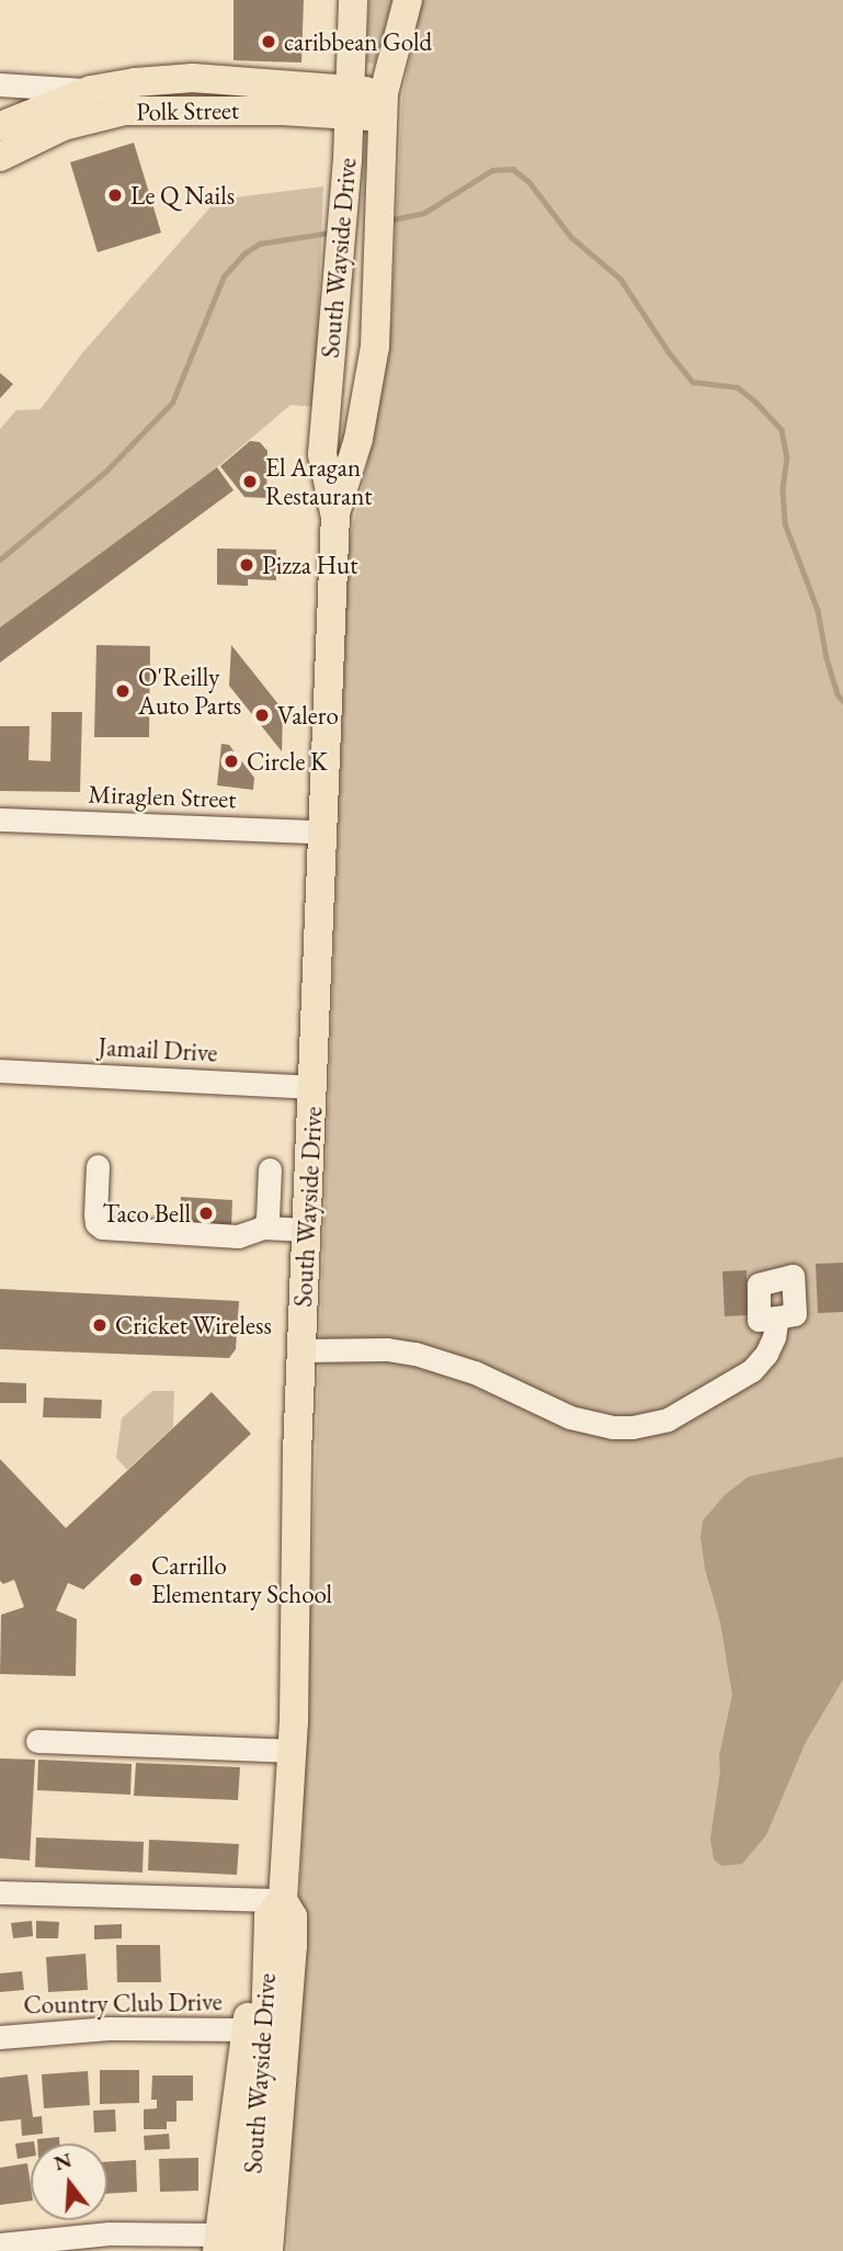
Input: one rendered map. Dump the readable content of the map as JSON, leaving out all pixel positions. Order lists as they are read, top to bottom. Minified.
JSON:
{"streets":{"main road":["Polk Street","South Wayside Drive"],"street":["Miraglen Street","Jamail Drive","Country Club Drive"]},"crossings":[["Polk Street","South Wayside Drive"],["South Wayside Drive","Miraglen Street"],["South Wayside Drive","Jamail Drive"]],"places":["caribbean Gold","Le Q Nails","El Aragan Restaurant","Pizza Hut","O'Reilly Auto Parts","Valero","Circle K","Taco Bell","Cricket Wireless","Carrillo Elementary School"],"north":"top"}
